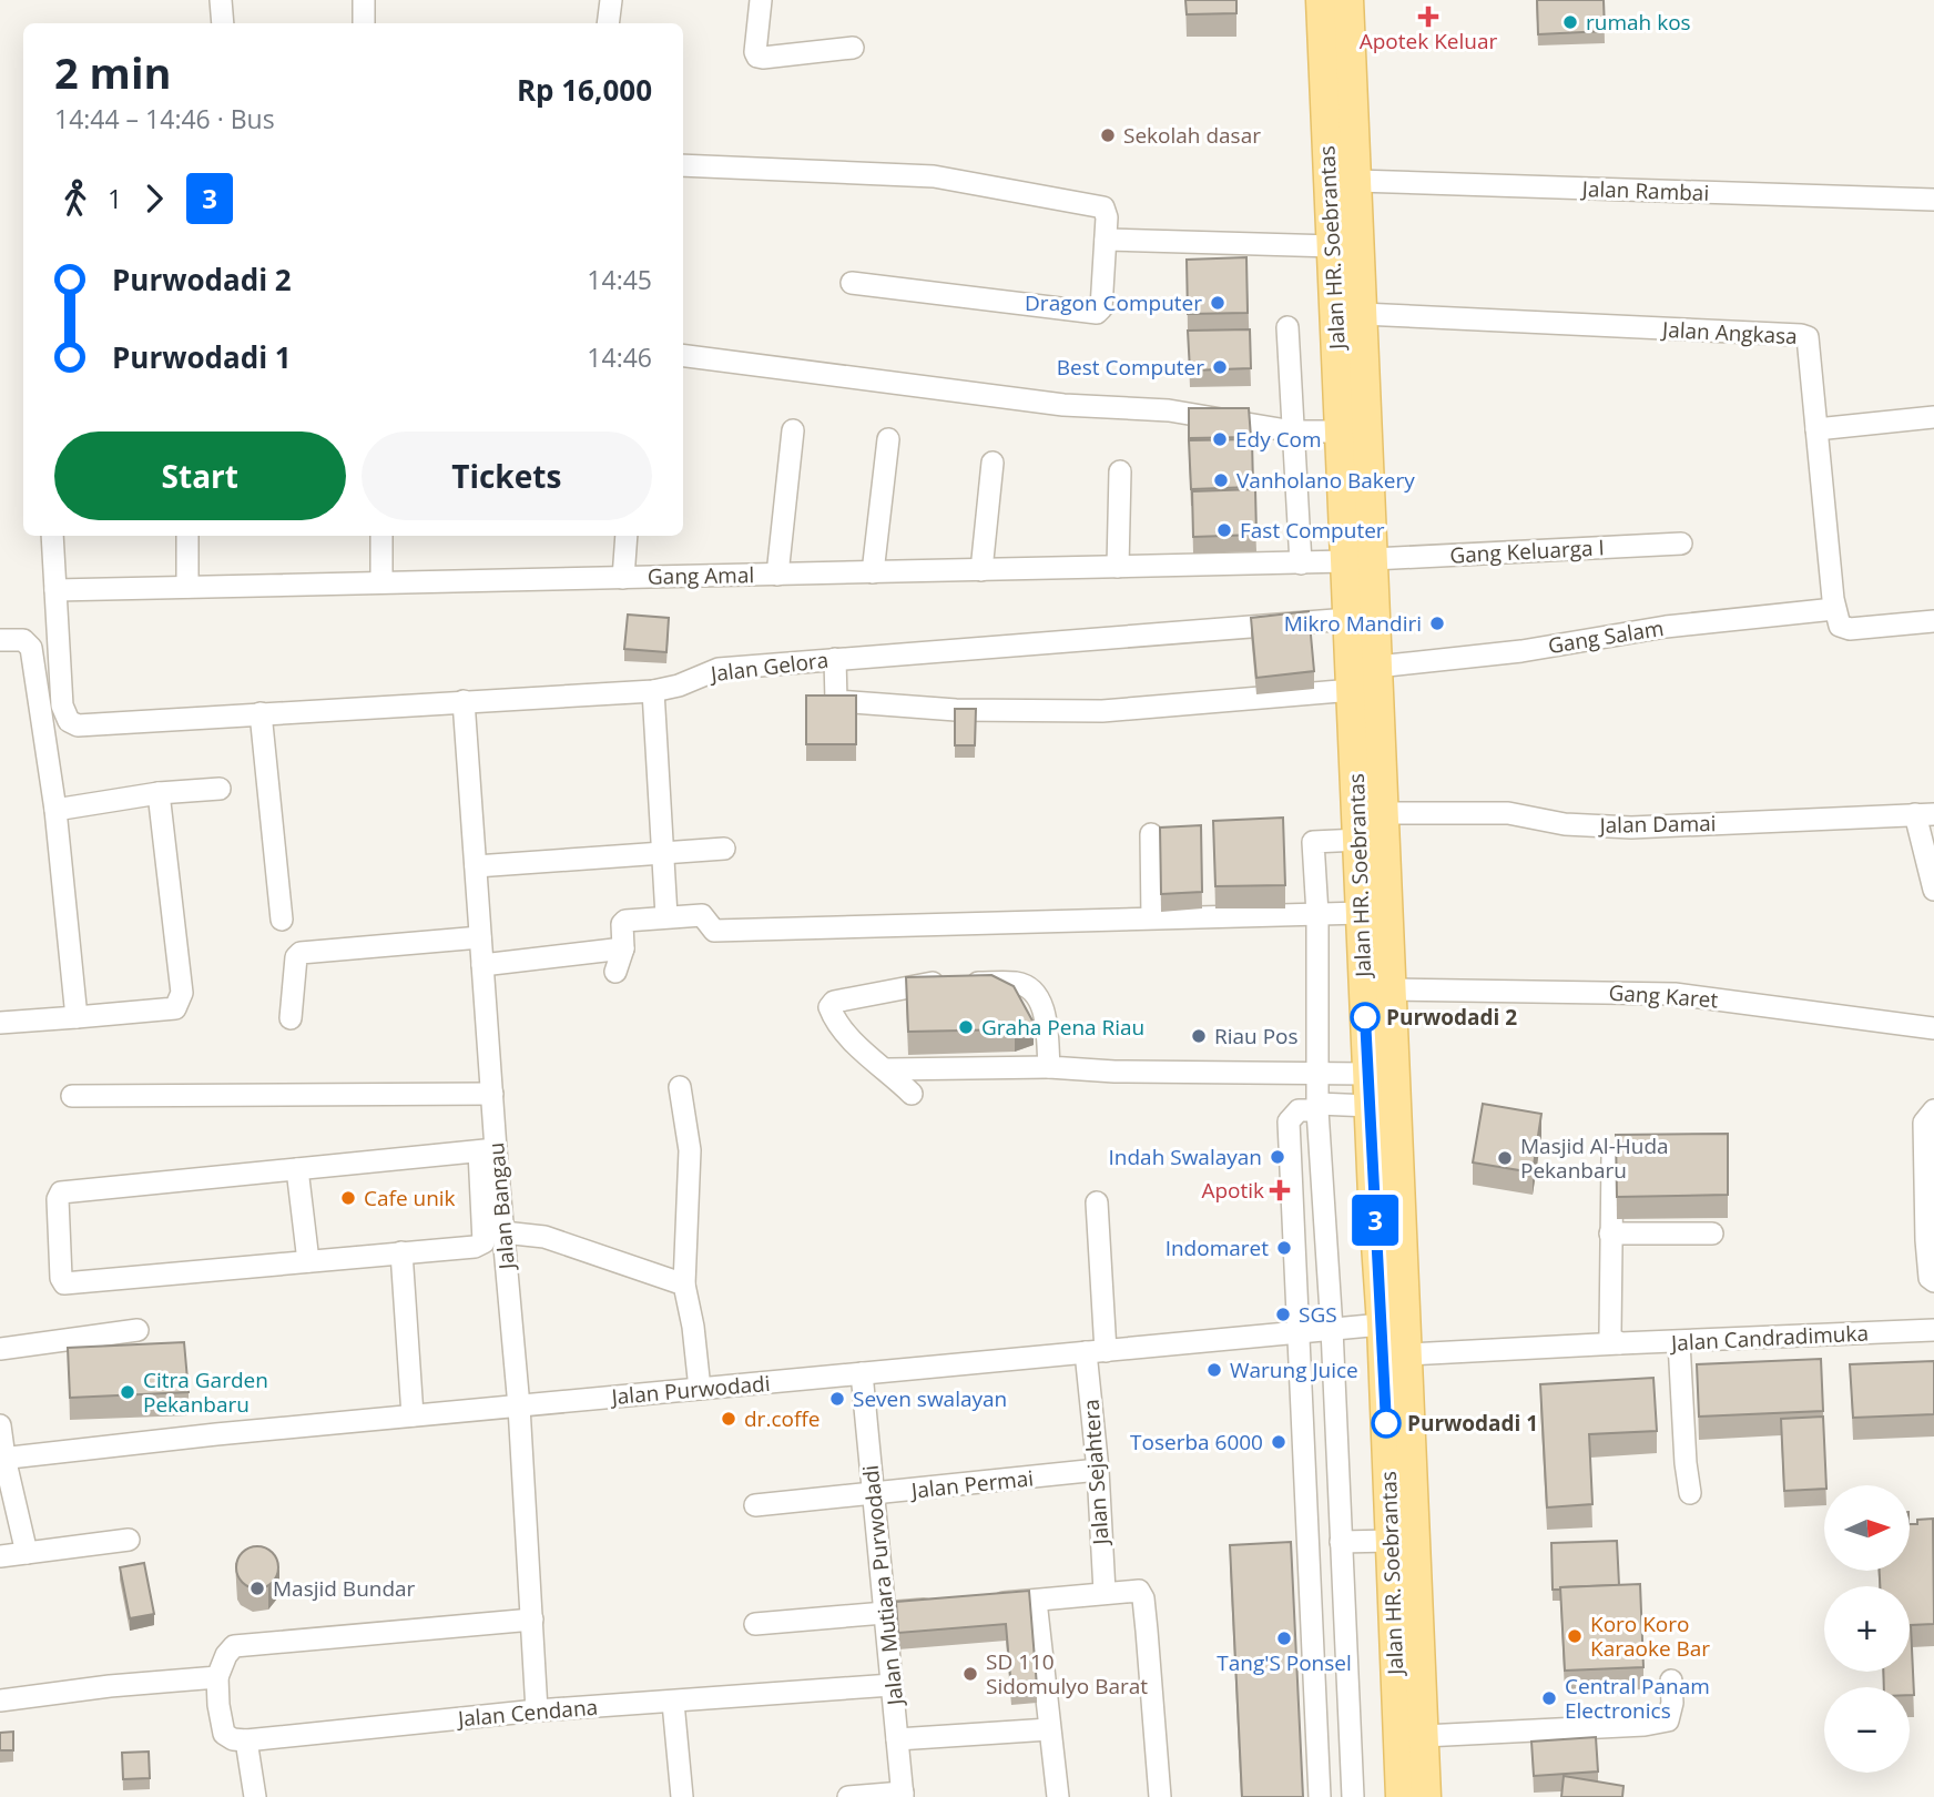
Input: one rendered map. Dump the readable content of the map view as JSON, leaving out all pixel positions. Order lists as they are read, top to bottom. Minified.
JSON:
{"streets":{"main road":["Jalan HR. Soebrantas"],"street":["Jalan Rambai","Jalan Angkasa","Gang Keluarga I","Gang Amal","Gang Salam","Jalan Gelora","Jalan Damai","Gang Karet","Jalan Bangau","Jalan Candradimuka","Jalan Purwodadi","Jalan Sejahtera","Jalan Permai","Jalan Mutiara Purwodadi","Jalan Cendana"]},"crossings":[["Jalan Rambai","Jalan HR. Soebrantas"],["Jalan HR. Soebrantas","Jalan Angkasa"],["Jalan HR. Soebrantas","Gang Keluarga I"],["Jalan HR. Soebrantas","Gang Amal"],["Jalan HR. Soebrantas","Gang Salam"],["Jalan HR. Soebrantas","Jalan Gelora"],["Jalan HR. Soebrantas","Jalan Damai"],["Jalan HR. Soebrantas","Gang Karet"],["Jalan HR. Soebrantas","Jalan Candradimuka"],["Jalan HR. Soebrantas","Jalan Purwodadi"],["Jalan Angkasa","Gang Salam"],["Gang Keluarga I","Gang Amal"],["Gang Amal","Jalan Gelora"],["Jalan Gelora","Jalan Bangau"],["Jalan Bangau","Jalan Purwodadi"],["Jalan Bangau","Jalan Cendana"],["Jalan Purwodadi","Jalan Sejahtera"],["Jalan Purwodadi","Jalan Mutiara Purwodadi"],["Jalan Sejahtera","Jalan Permai"],["Jalan Permai","Jalan Mutiara Purwodadi"],["Jalan Mutiara Purwodadi","Jalan Cendana"]],"places":{"health":["Apotek Keluar","Apotik"],"other":["rumah kos","Sekolah dasar","Dragon Computer","Best Computer","Edy Com","Vanholano Bakery","Fast Computer","Mikro Mandiri","Purwodadi 2","Graha Pena Riau","Riau Pos","Indah Swalayan","Masjid Al-Huda Pekanbaru","Cafe unik","Indomaret","SGS","Warung Juice","Citra Garden Pekanbaru","Seven swalayan","dr.coffe","Purwodadi 1","Toserba 6000","Masjid Bundar","Koro Koro Karaoke Bar","Tang'S Ponsel","SD 110 Sidomulyo Barat","Central Panam Electronics"]},"lines":["bus line 3"],"north":"right","page":{"on_map":"3","heading":["2 min","14:44 – 14:46 · Bus","Rp 16,000"],"legs":["1","3"],"list":[{"name":"Purwodadi 2","value":"14:45"},{"name":"Purwodadi 1","value":"14:46"}],"buttons":["Start","Tickets"],"map_buttons":["+","−"]}}
